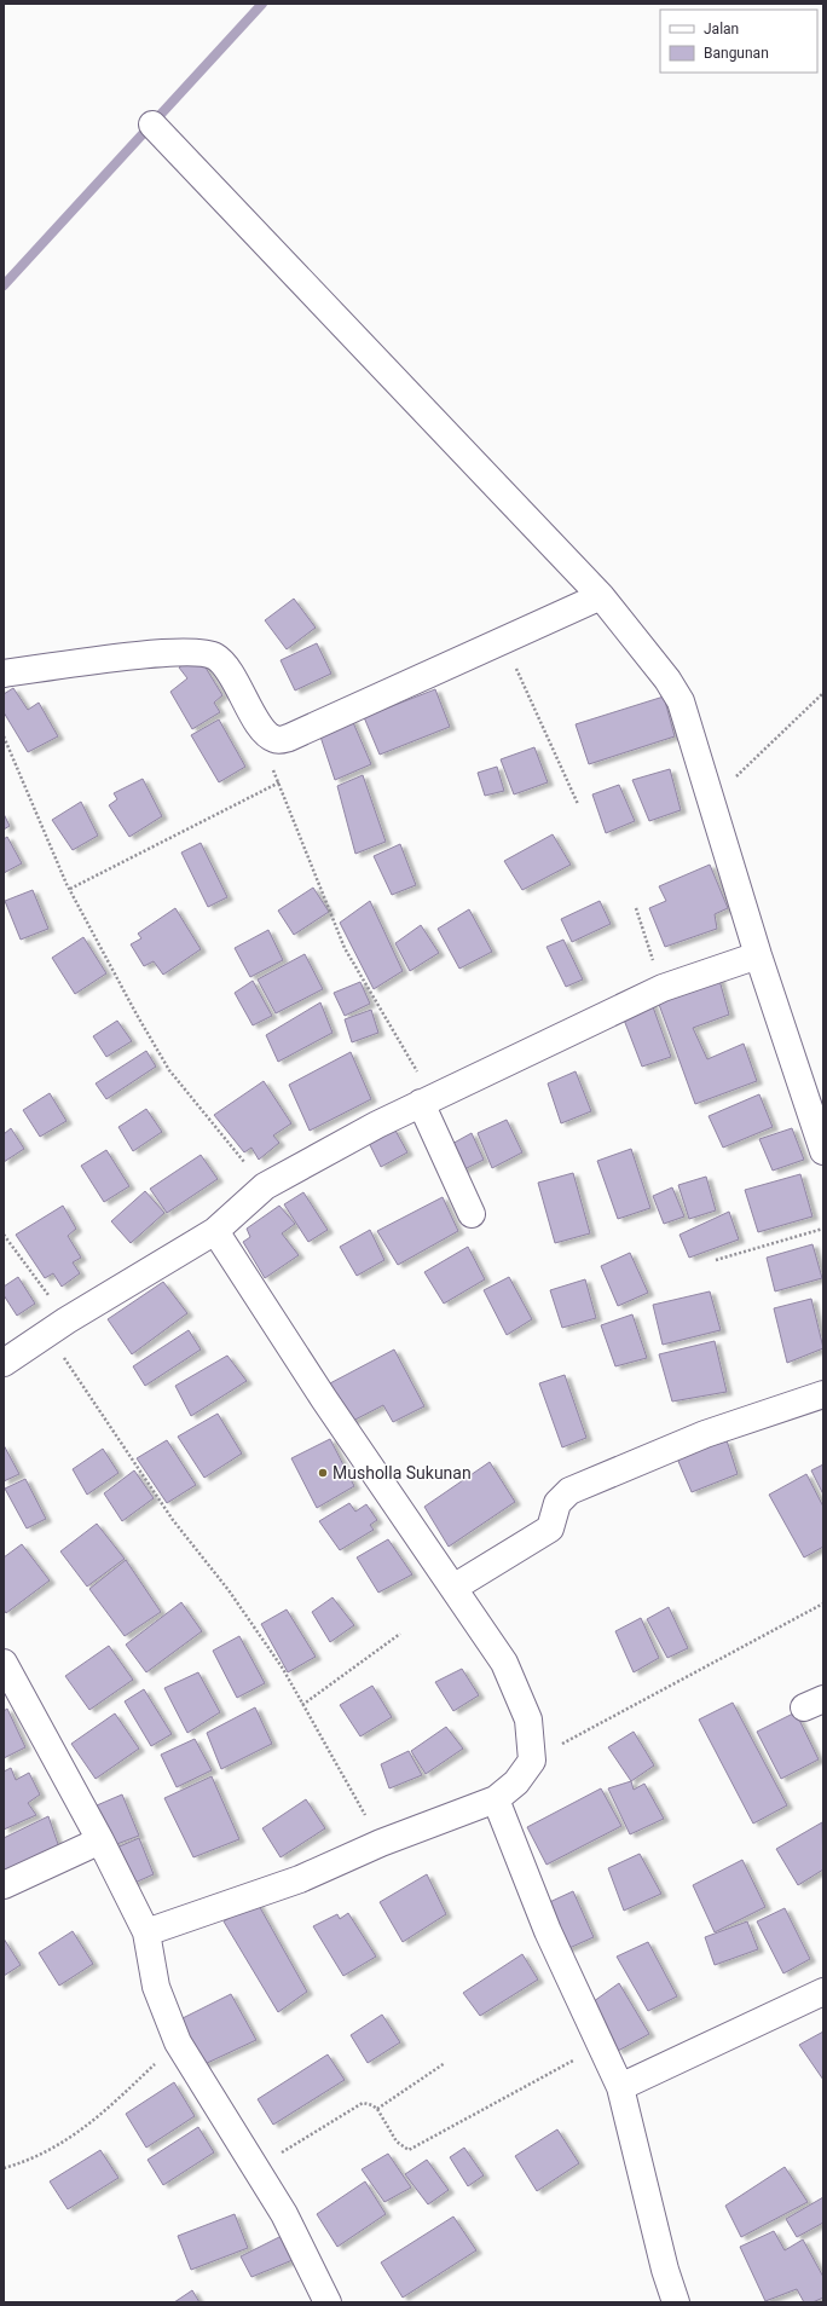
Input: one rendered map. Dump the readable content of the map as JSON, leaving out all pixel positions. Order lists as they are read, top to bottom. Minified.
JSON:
{"places":["Musholla Sukunan"],"legend":["Jalan","Bangunan"]}
